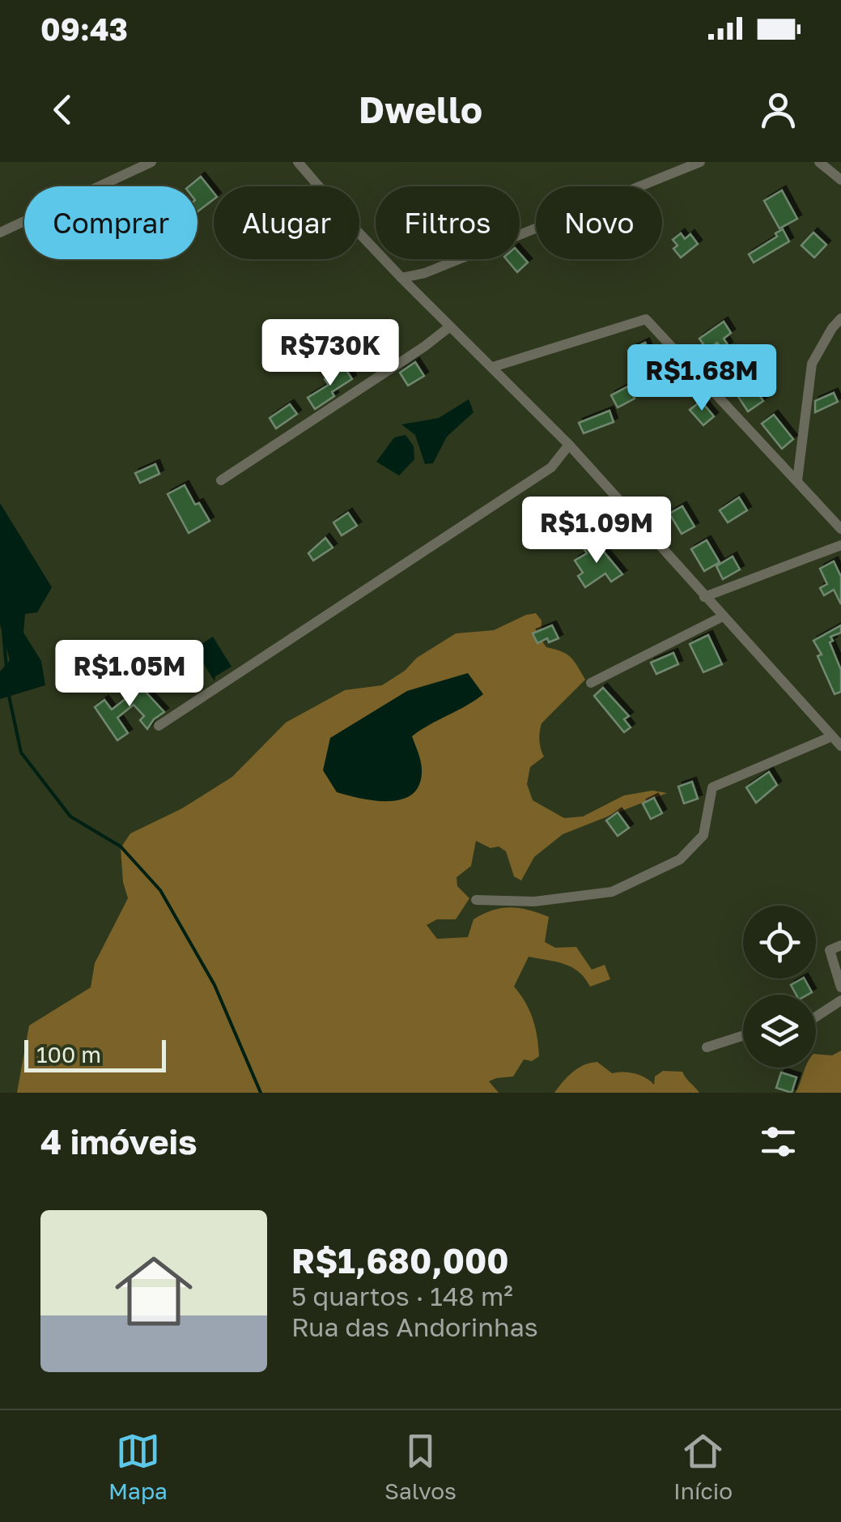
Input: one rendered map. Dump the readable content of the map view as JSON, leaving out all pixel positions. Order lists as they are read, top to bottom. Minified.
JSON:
{"scale_bar":"100 m","page":{"status":"09:43","header":"Dwello","chip":["Comprar","Alugar","Filtros","Novo"],"price":["R$730K","R$1.68M","R$1.09M","R$1.05M"],"scale":"100 m","heading":"4 imóveis","list":[{"name":"R$1,680,000","note":"5 quartos · 148 m² · Rua das Andorinhas"}],"tabs":["Mapa","Salvos","Início"]}}
